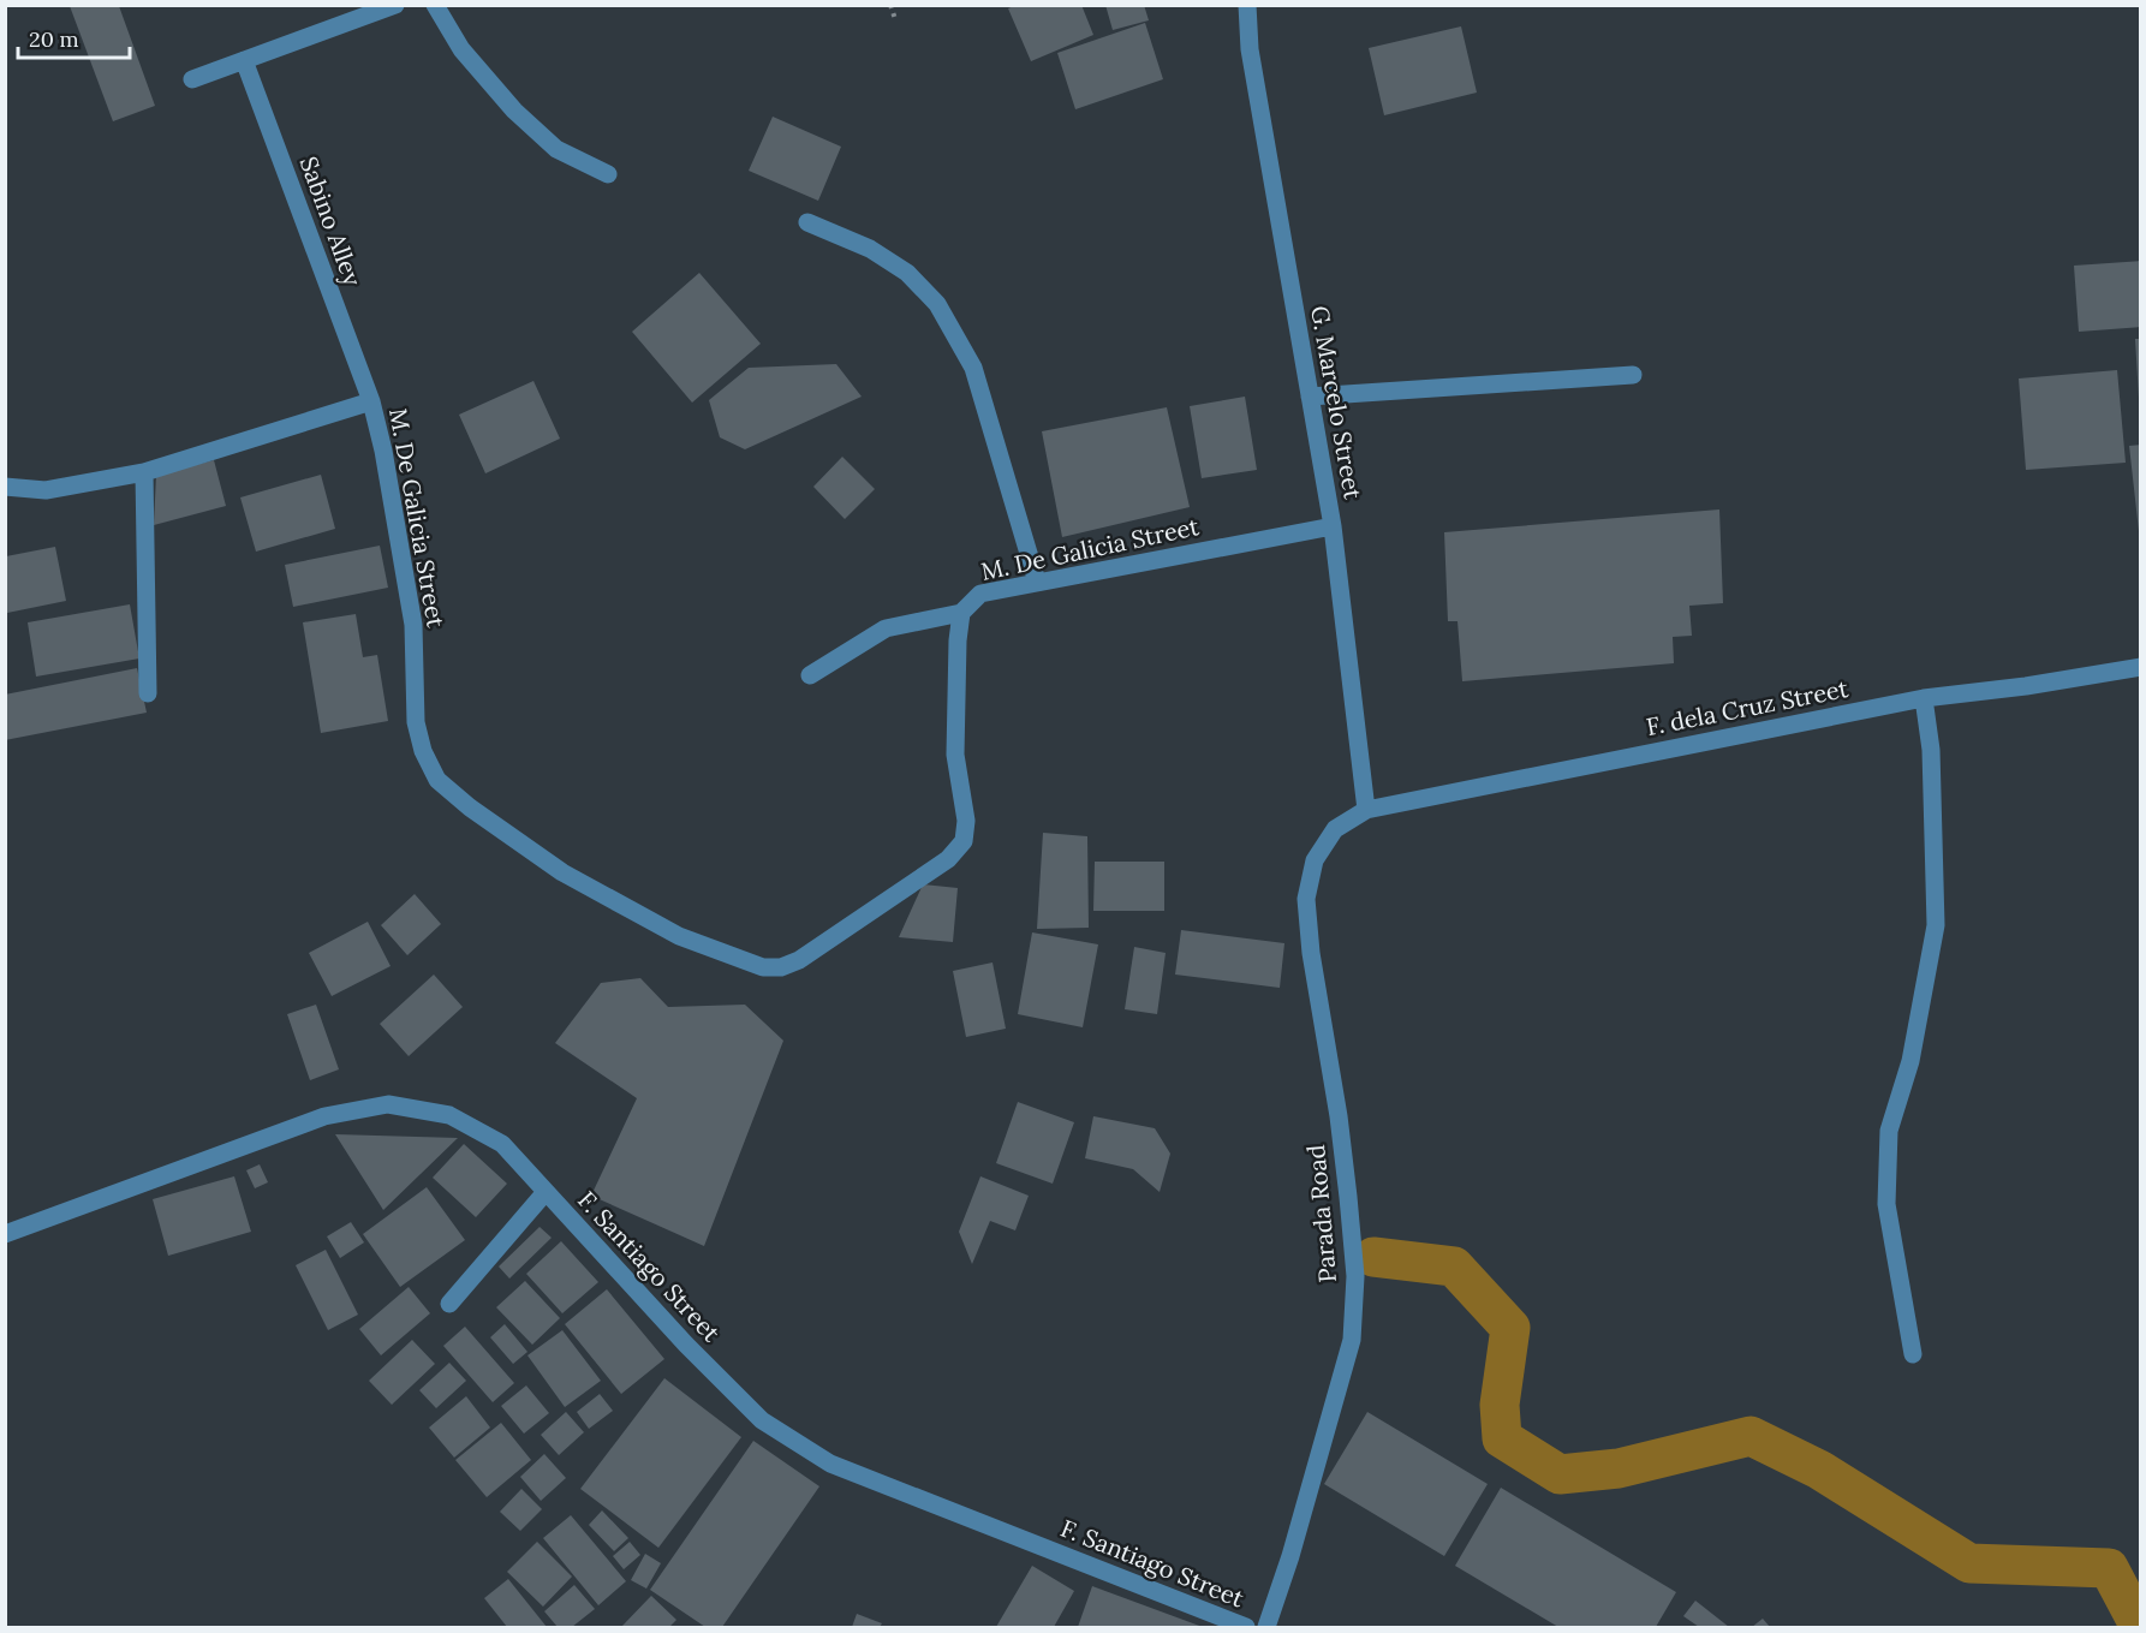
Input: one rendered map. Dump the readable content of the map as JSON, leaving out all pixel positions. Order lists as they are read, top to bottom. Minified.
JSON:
{"streets":{"street":["Sabino Alley","G. Marcelo Street","M. De Galicia Street","F. dela Cruz Street","Parada Road","F. Santiago Street"]},"crossings":[["Sabino Alley","M. De Galicia Street"],["G. Marcelo Street","M. De Galicia Street"],["G. Marcelo Street","F. dela Cruz Street"],["G. Marcelo Street","Parada Road"],["F. dela Cruz Street","Parada Road"]],"scale_bar":"20 m"}
